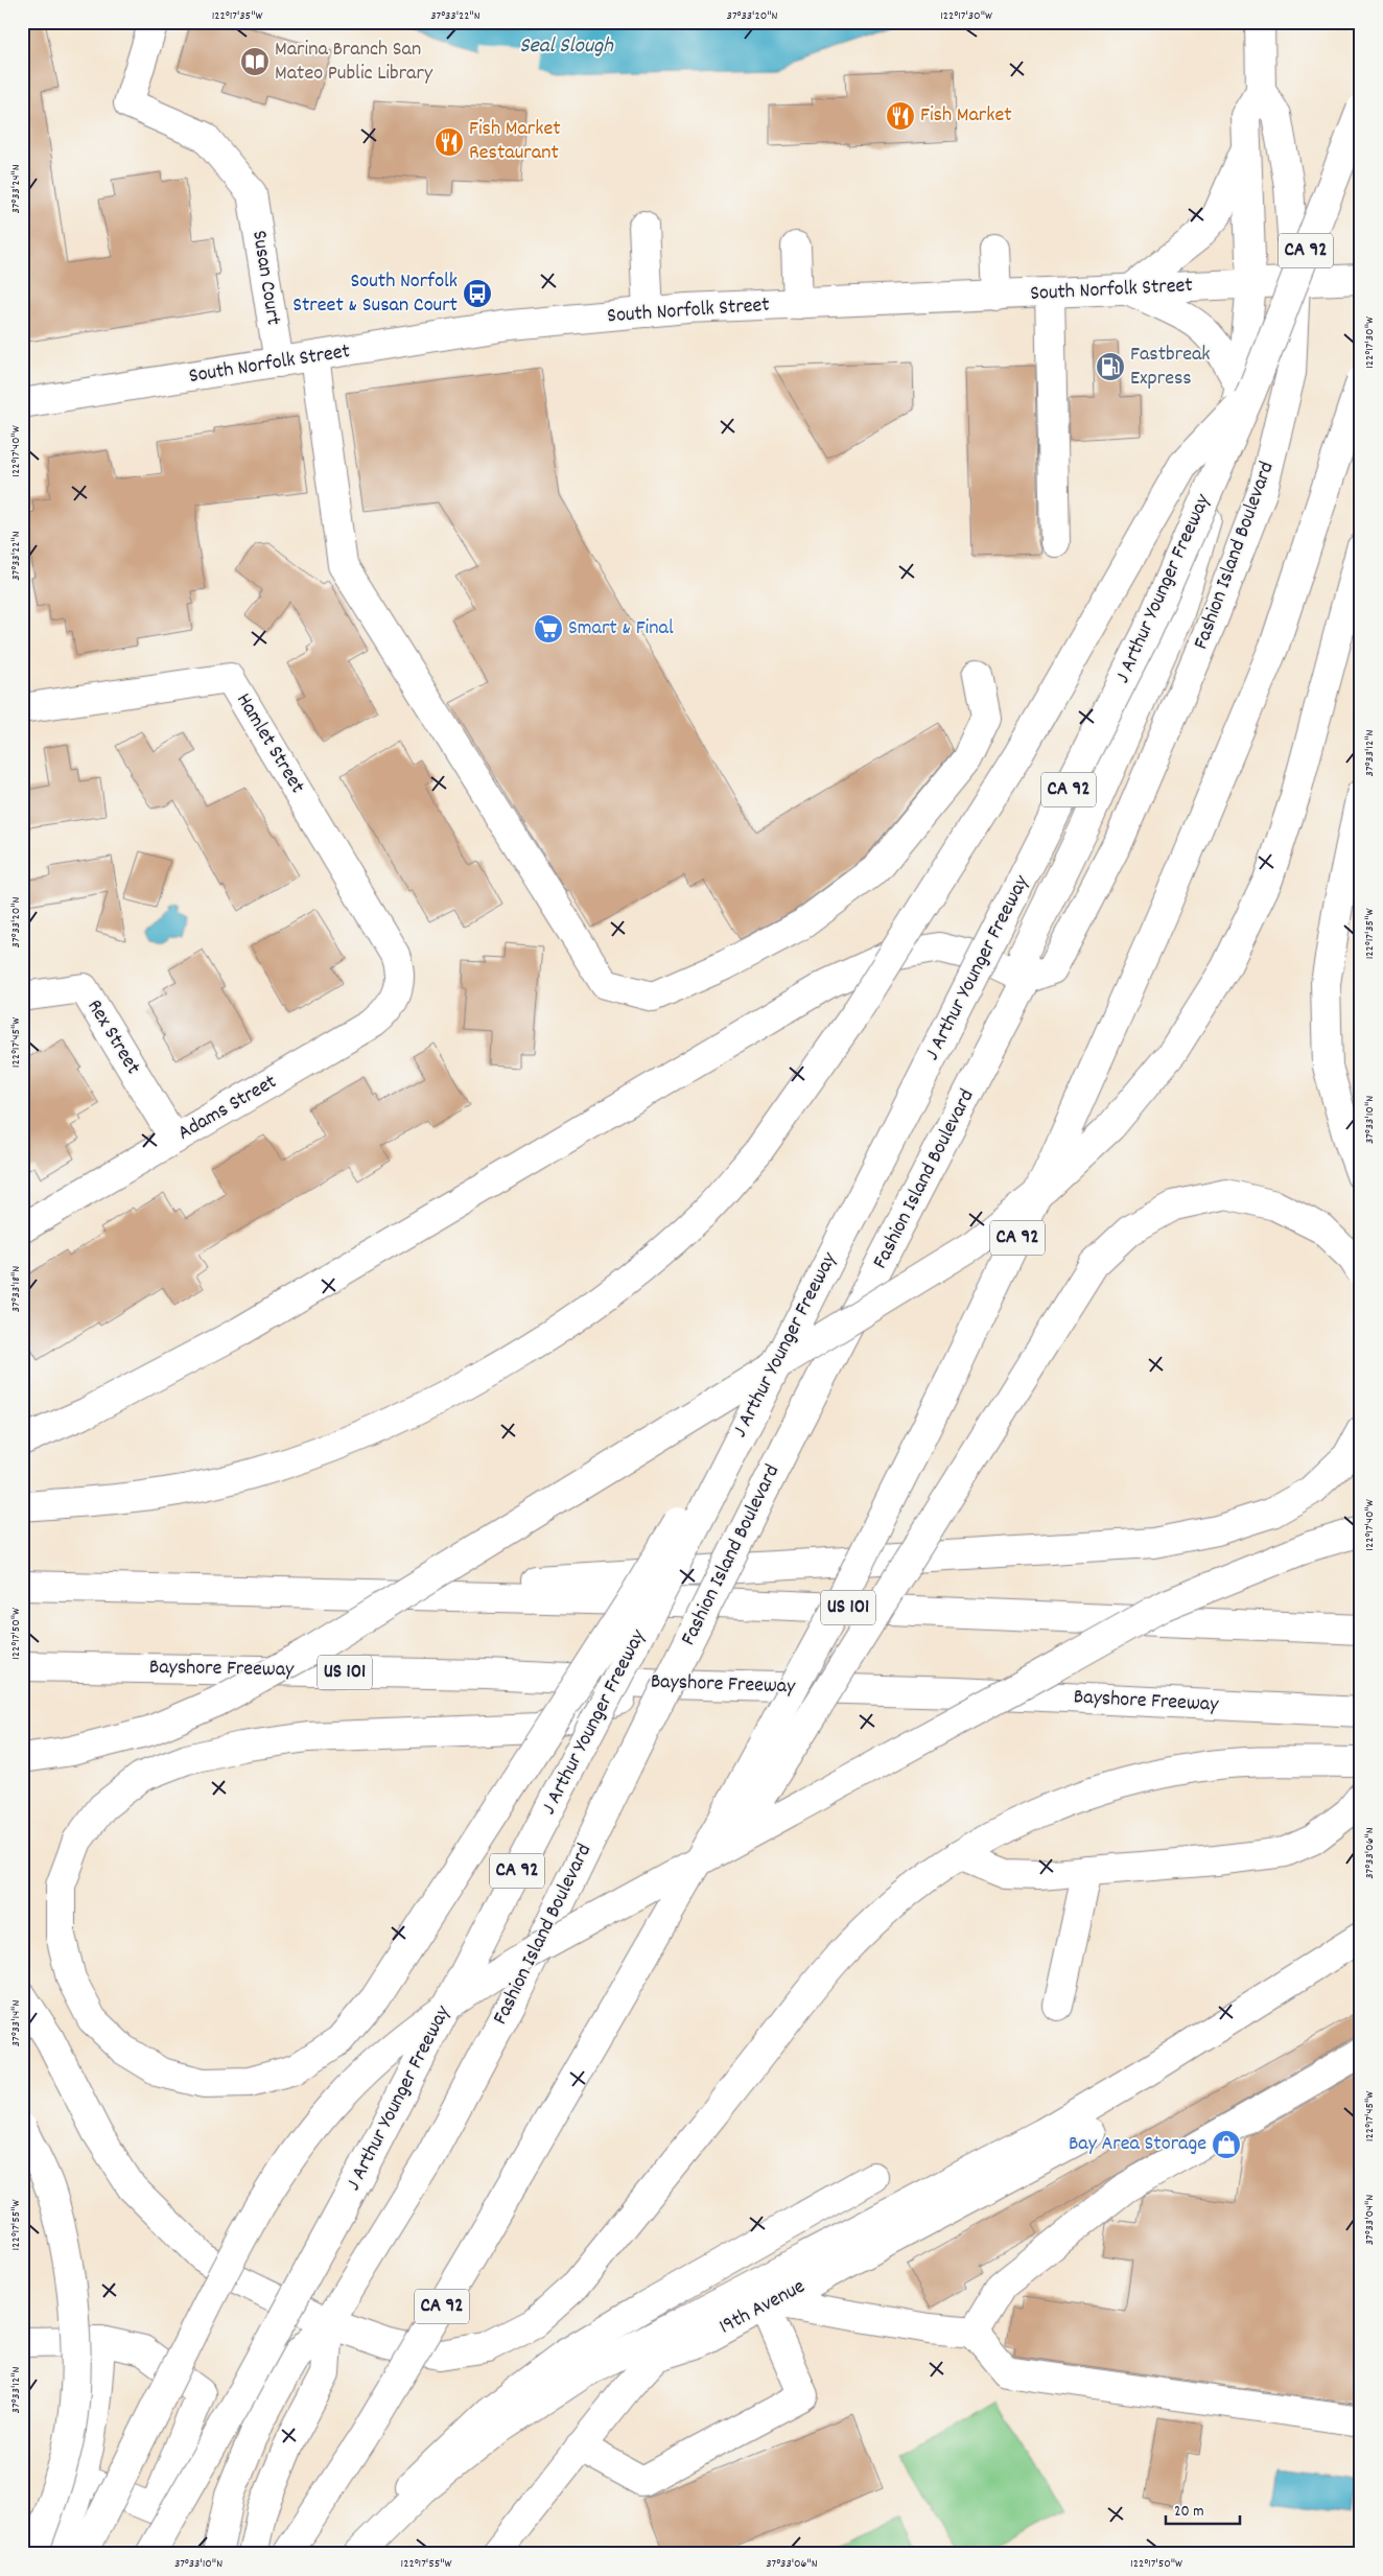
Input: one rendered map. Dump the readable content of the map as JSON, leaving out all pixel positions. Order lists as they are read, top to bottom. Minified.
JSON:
{"streets":{"main road":["CA 92","Susan Court","South Norfolk Street","Fashion Island Boulevard","J Arthur Younger Freeway","Hamlet Street","Rex Street","Adams Street","US 101","Bayshore Freeway","19th Avenue"]},"crossings":[["Susan Court","South Norfolk Street"],["South Norfolk Street","Fashion Island Boulevard"],["Fashion Island Boulevard","J Arthur Younger Freeway"],["Hamlet Street","Adams Street"],["Rex Street","Adams Street"]],"water":["Seal Slough"],"places":{"library":["Marina Branch San Mateo Public Library"],"restaurant":["Fish Market","Fish Market Restaurant"],"bus stop":["South Norfolk Street & Susan Court"],"fuel station":["Fastbreak Express"],"supermarket":["Smart & Final"],"shop":["Bay Area Storage"]},"scale_bar":"20 m","coordinates":["122°17'35\"W","37°33'22\"N","37°33'20\"N","122°17'30\"W","37°33'24\"N","122°17'40\"W","37°33'12\"N","122°17'45\"W","37°33'10\"N","37°33'18\"N","122°17'50\"W","37°33'06\"N","37°33'14\"N","37°33'04\"N","122°17'55\"W"]}
